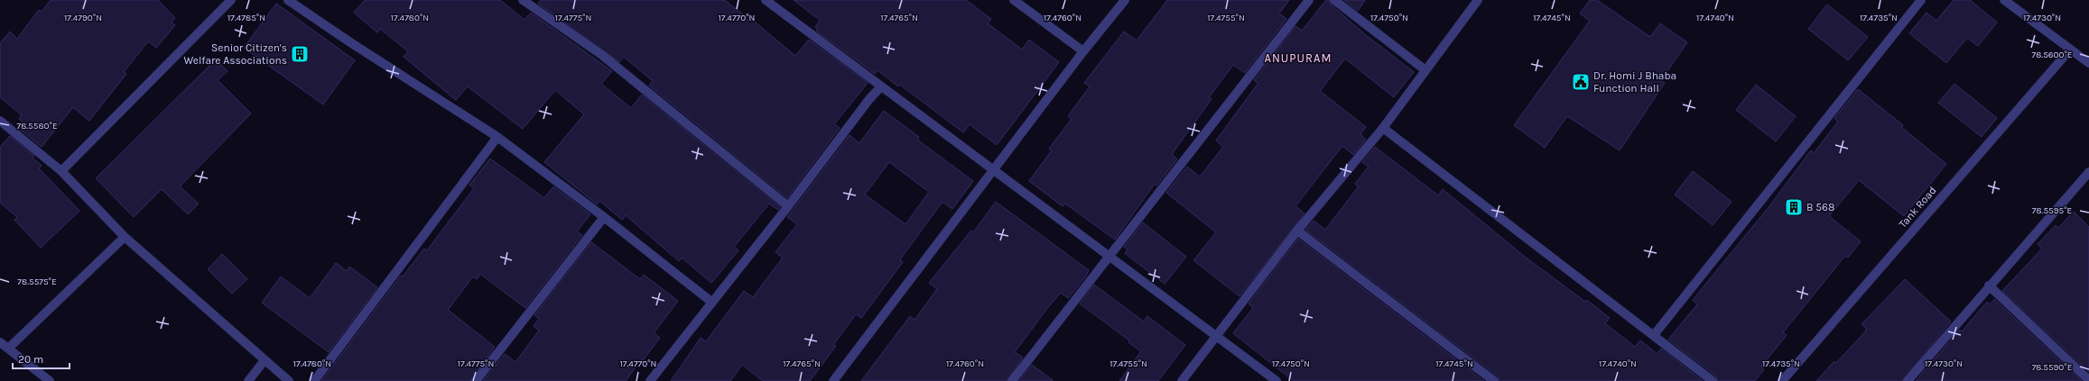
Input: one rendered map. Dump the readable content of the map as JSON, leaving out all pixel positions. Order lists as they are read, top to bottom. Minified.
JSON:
{"streets":{"street":["Tank Road"]},"districts":["ANUPURAM"],"places":{"building":["Senior Citizen's Welfare Associations","B 568"],"public building":["Dr. Homi J Bhaba Function Hall"]},"scale_bar":"20 m","coordinates":["17.4785°N","17.4780°N","17.4775°N","17.4770°N","17.4765°N","17.4755°N","17.4745°N","17.4740°N","17.4735°N","17.4730°N","17.4790°N","17.4760°N","17.4750°N","78.5600°E","78.5580°E","78.5595°E","78.5575°E","78.5590°E"]}
